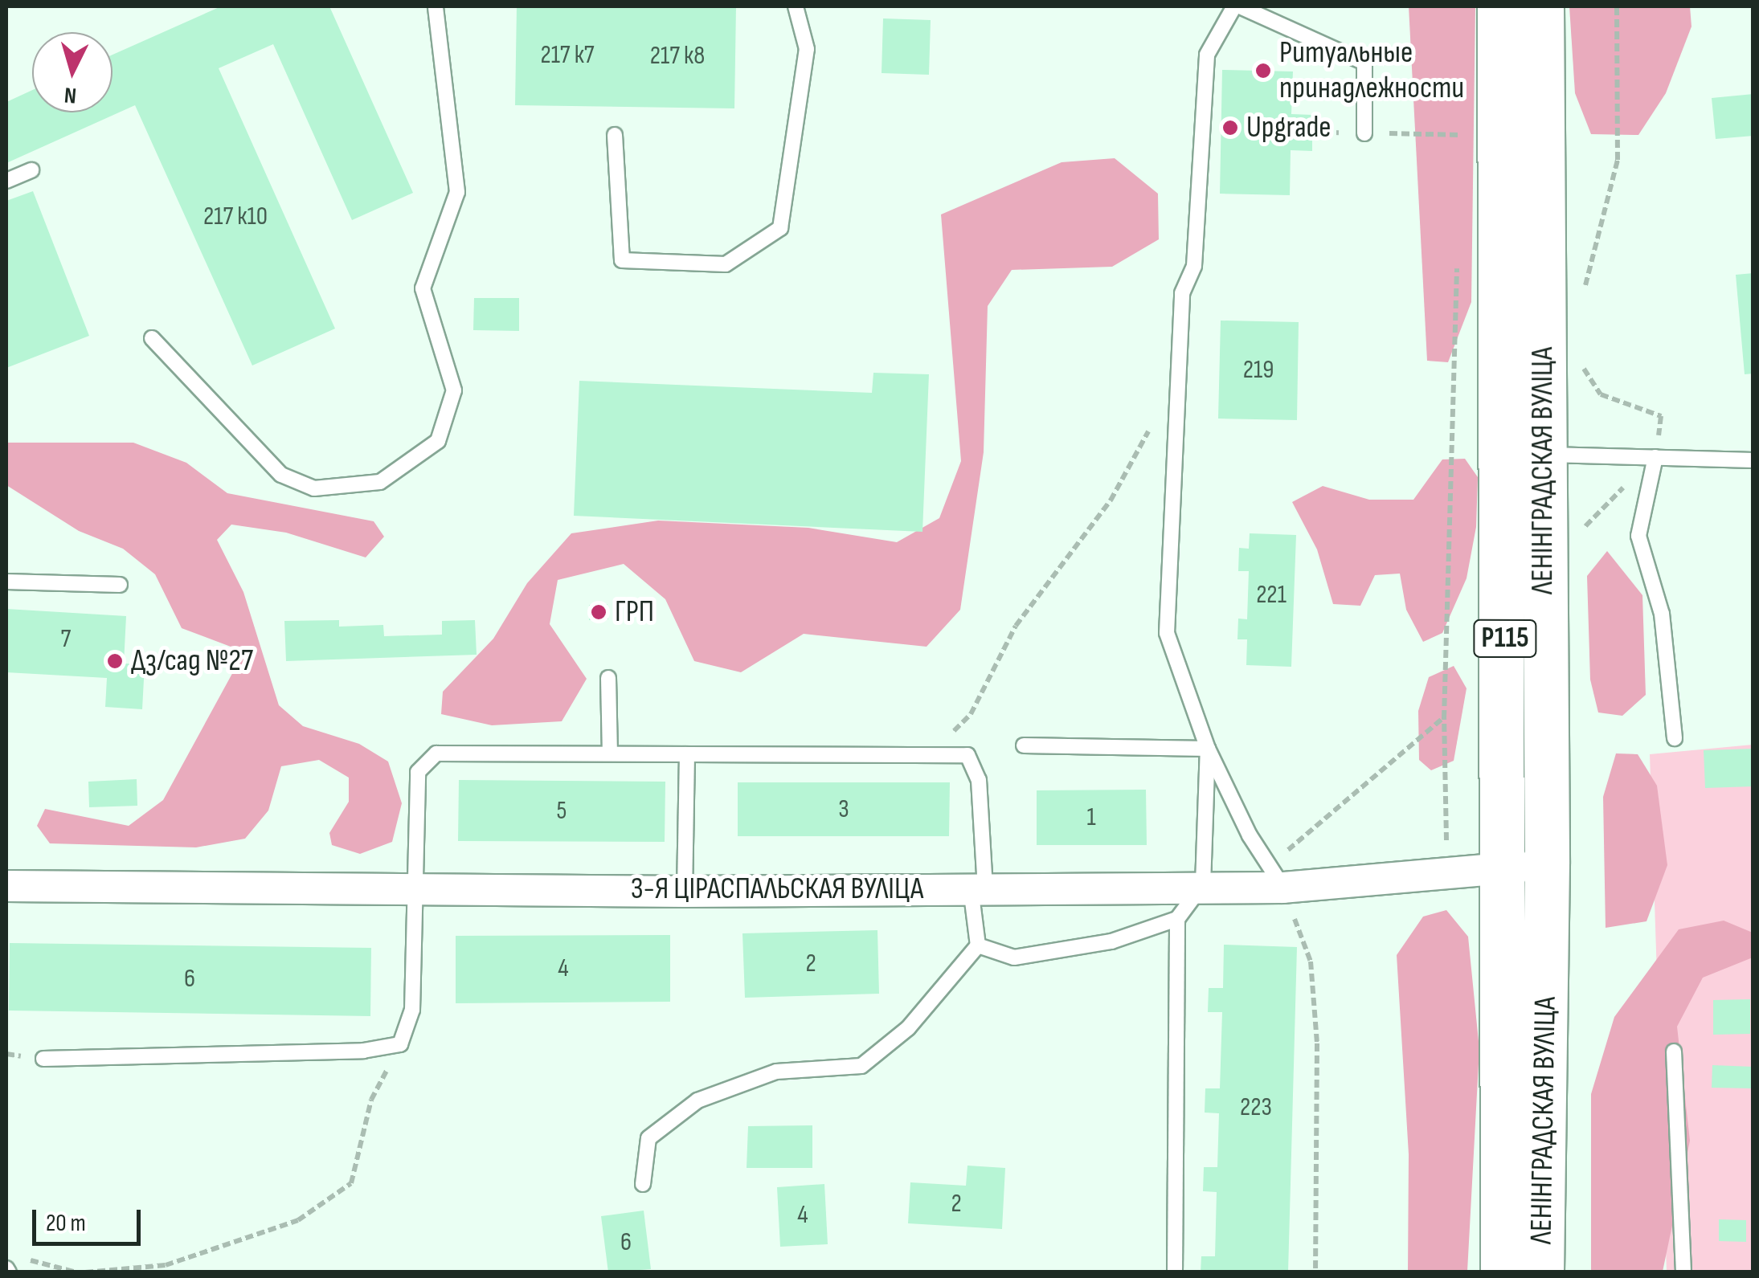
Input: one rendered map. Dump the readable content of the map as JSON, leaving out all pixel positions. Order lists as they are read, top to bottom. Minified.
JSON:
{"streets":{"main road":["ЛЕНІНГРАДСКАЯ ВУЛІЦА","Р115"],"street":["3-Я ЦІРАСПАЛЬСКАЯ ВУЛІЦА"]},"crossings":[["ЛЕНІНГРАДСКАЯ ВУЛІЦА","3-Я ЦІРАСПАЛЬСКАЯ ВУЛІЦА"]],"places":["Ритуальные принадлежности","Upgrade","ГРП","Дз/сад №27"],"house_numbers":["217 к7","217 к8","217 к10","219","221","7","3","5","1","2","4","6","223","2","4","6"],"scale_bar":"20 m","north":"bottom"}
